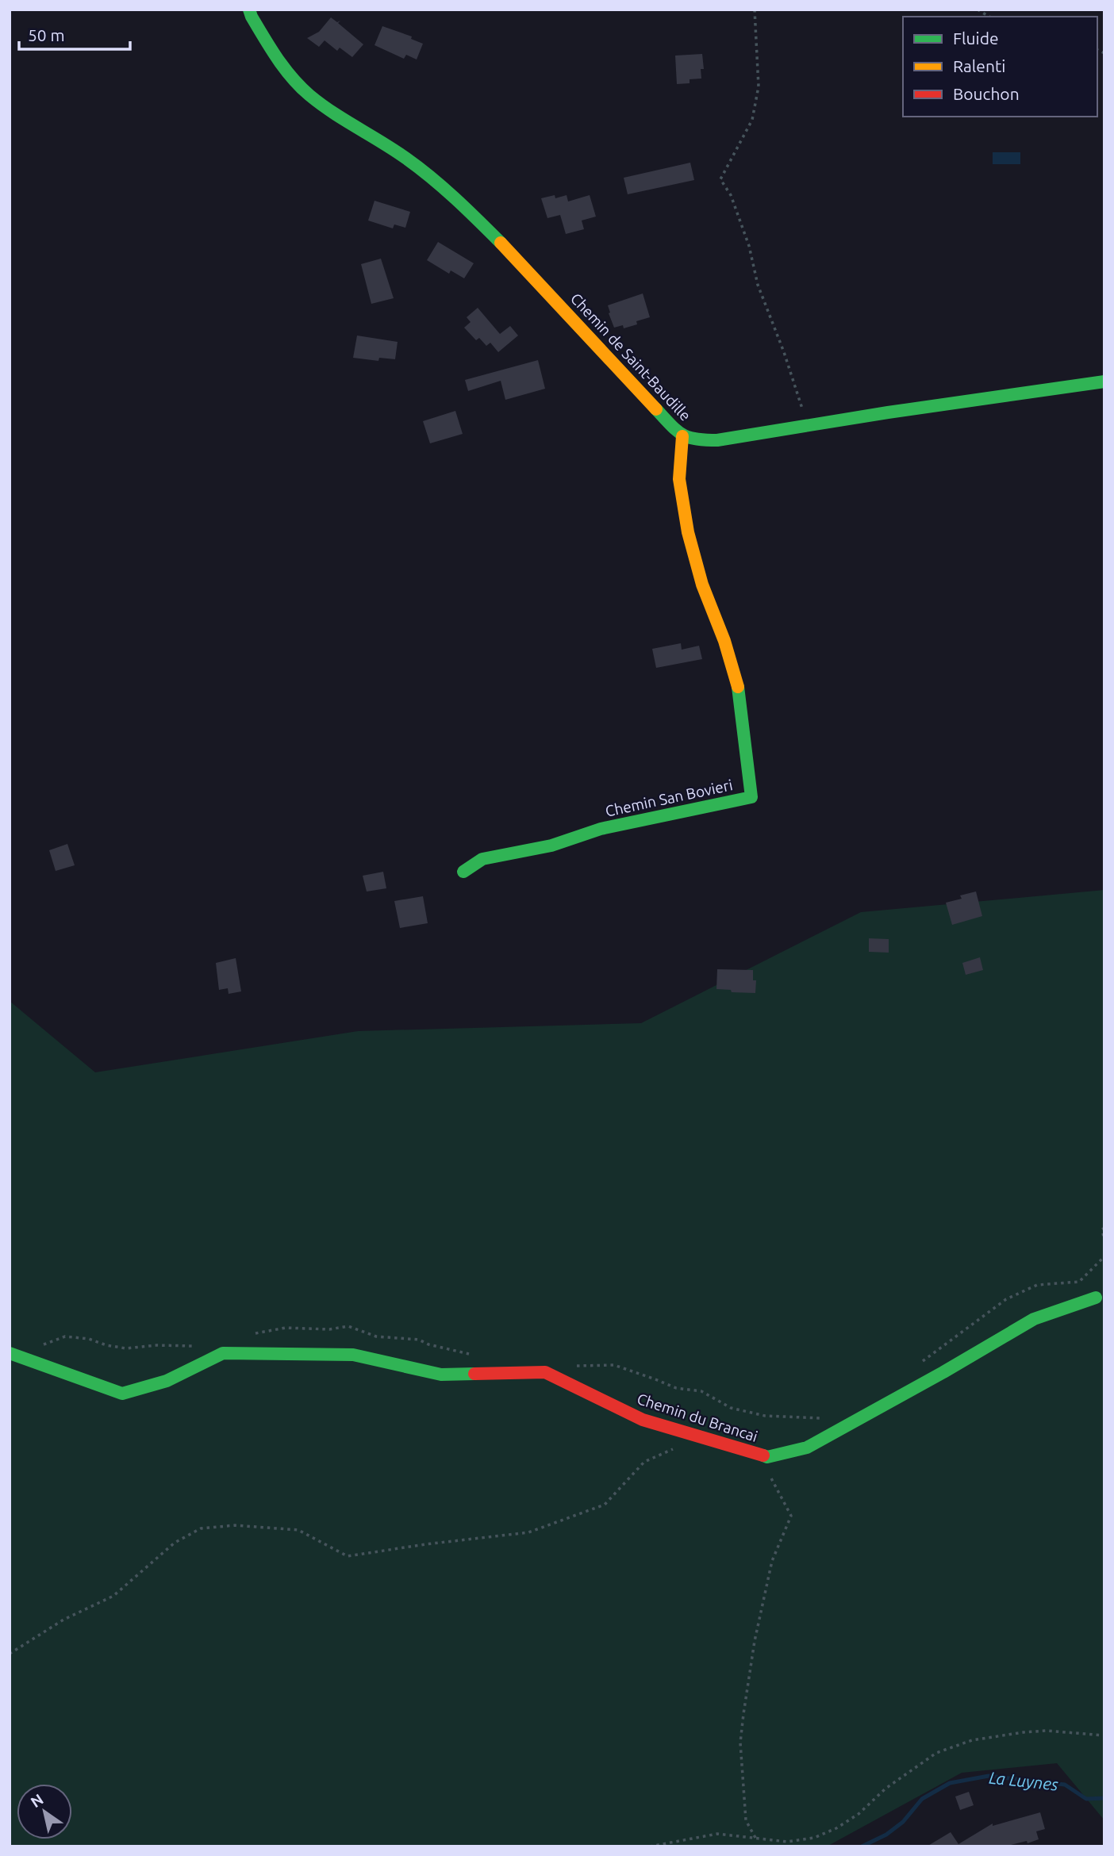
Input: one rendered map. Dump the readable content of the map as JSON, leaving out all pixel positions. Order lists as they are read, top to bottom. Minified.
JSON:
{"streets":{"street":["Chemin de Saint-Baudille","Chemin San Bovieri","Chemin du Brancai"]},"crossings":[["Chemin de Saint-Baudille","Chemin San Bovieri"]],"water":["La Luynes"],"legend":["Fluide","Ralenti","Bouchon"],"scale_bar":"50 m","north":"top left"}
